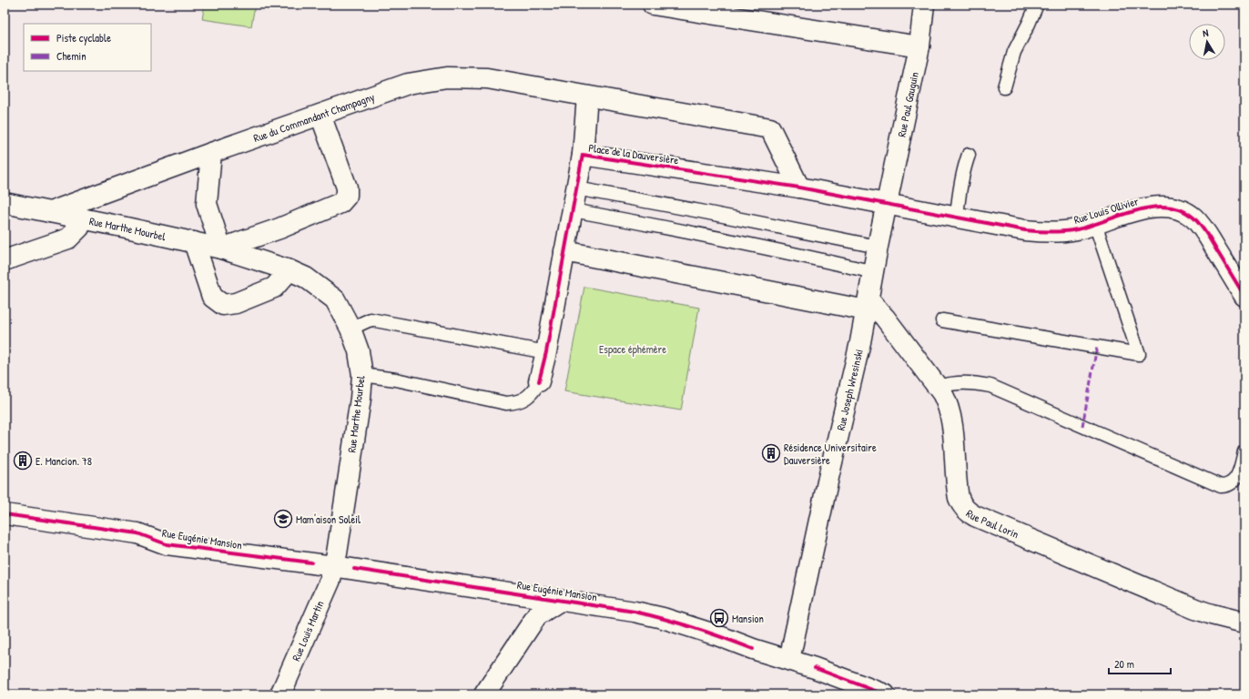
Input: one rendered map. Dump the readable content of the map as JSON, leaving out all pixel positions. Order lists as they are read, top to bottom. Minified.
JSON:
{"streets":{"street":["Rue Paul Gauguin","Rue du Commandant Champagny","Place de la Dauversière","Rue Louis Ollivier","Rue Marthe Mourbel","Rue Joseph Wresinski","Rue Paul Lorin","Rue Eugénie Mansion","Rue Louis Martin"]},"crossings":[["Rue Paul Gauguin","Place de la Dauversière"],["Rue Paul Gauguin","Rue Louis Ollivier"],["Rue Paul Gauguin","Rue Joseph Wresinski"],["Rue du Commandant Champagny","Place de la Dauversière"],["Rue du Commandant Champagny","Rue Marthe Mourbel"],["Place de la Dauversière","Rue Louis Ollivier"],["Place de la Dauversière","Rue Joseph Wresinski"],["Rue Louis Ollivier","Rue Joseph Wresinski"],["Rue Marthe Mourbel","Rue Eugénie Mansion"],["Rue Marthe Mourbel","Rue Louis Martin"],["Rue Joseph Wresinski","Rue Paul Lorin"],["Rue Joseph Wresinski","Rue Eugénie Mansion"],["Rue Eugénie Mansion","Rue Louis Martin"]],"parks":["Espace éphémère"],"places":{"building":["Résidence Universitaire Dauversière","E. Mancion. 78"],"school or university":["Mam'aison Soleil"],"bus stop":["Mansion"]},"legend":["Piste cyclable","Chemin"],"scale_bar":"20 m","north":"top"}
